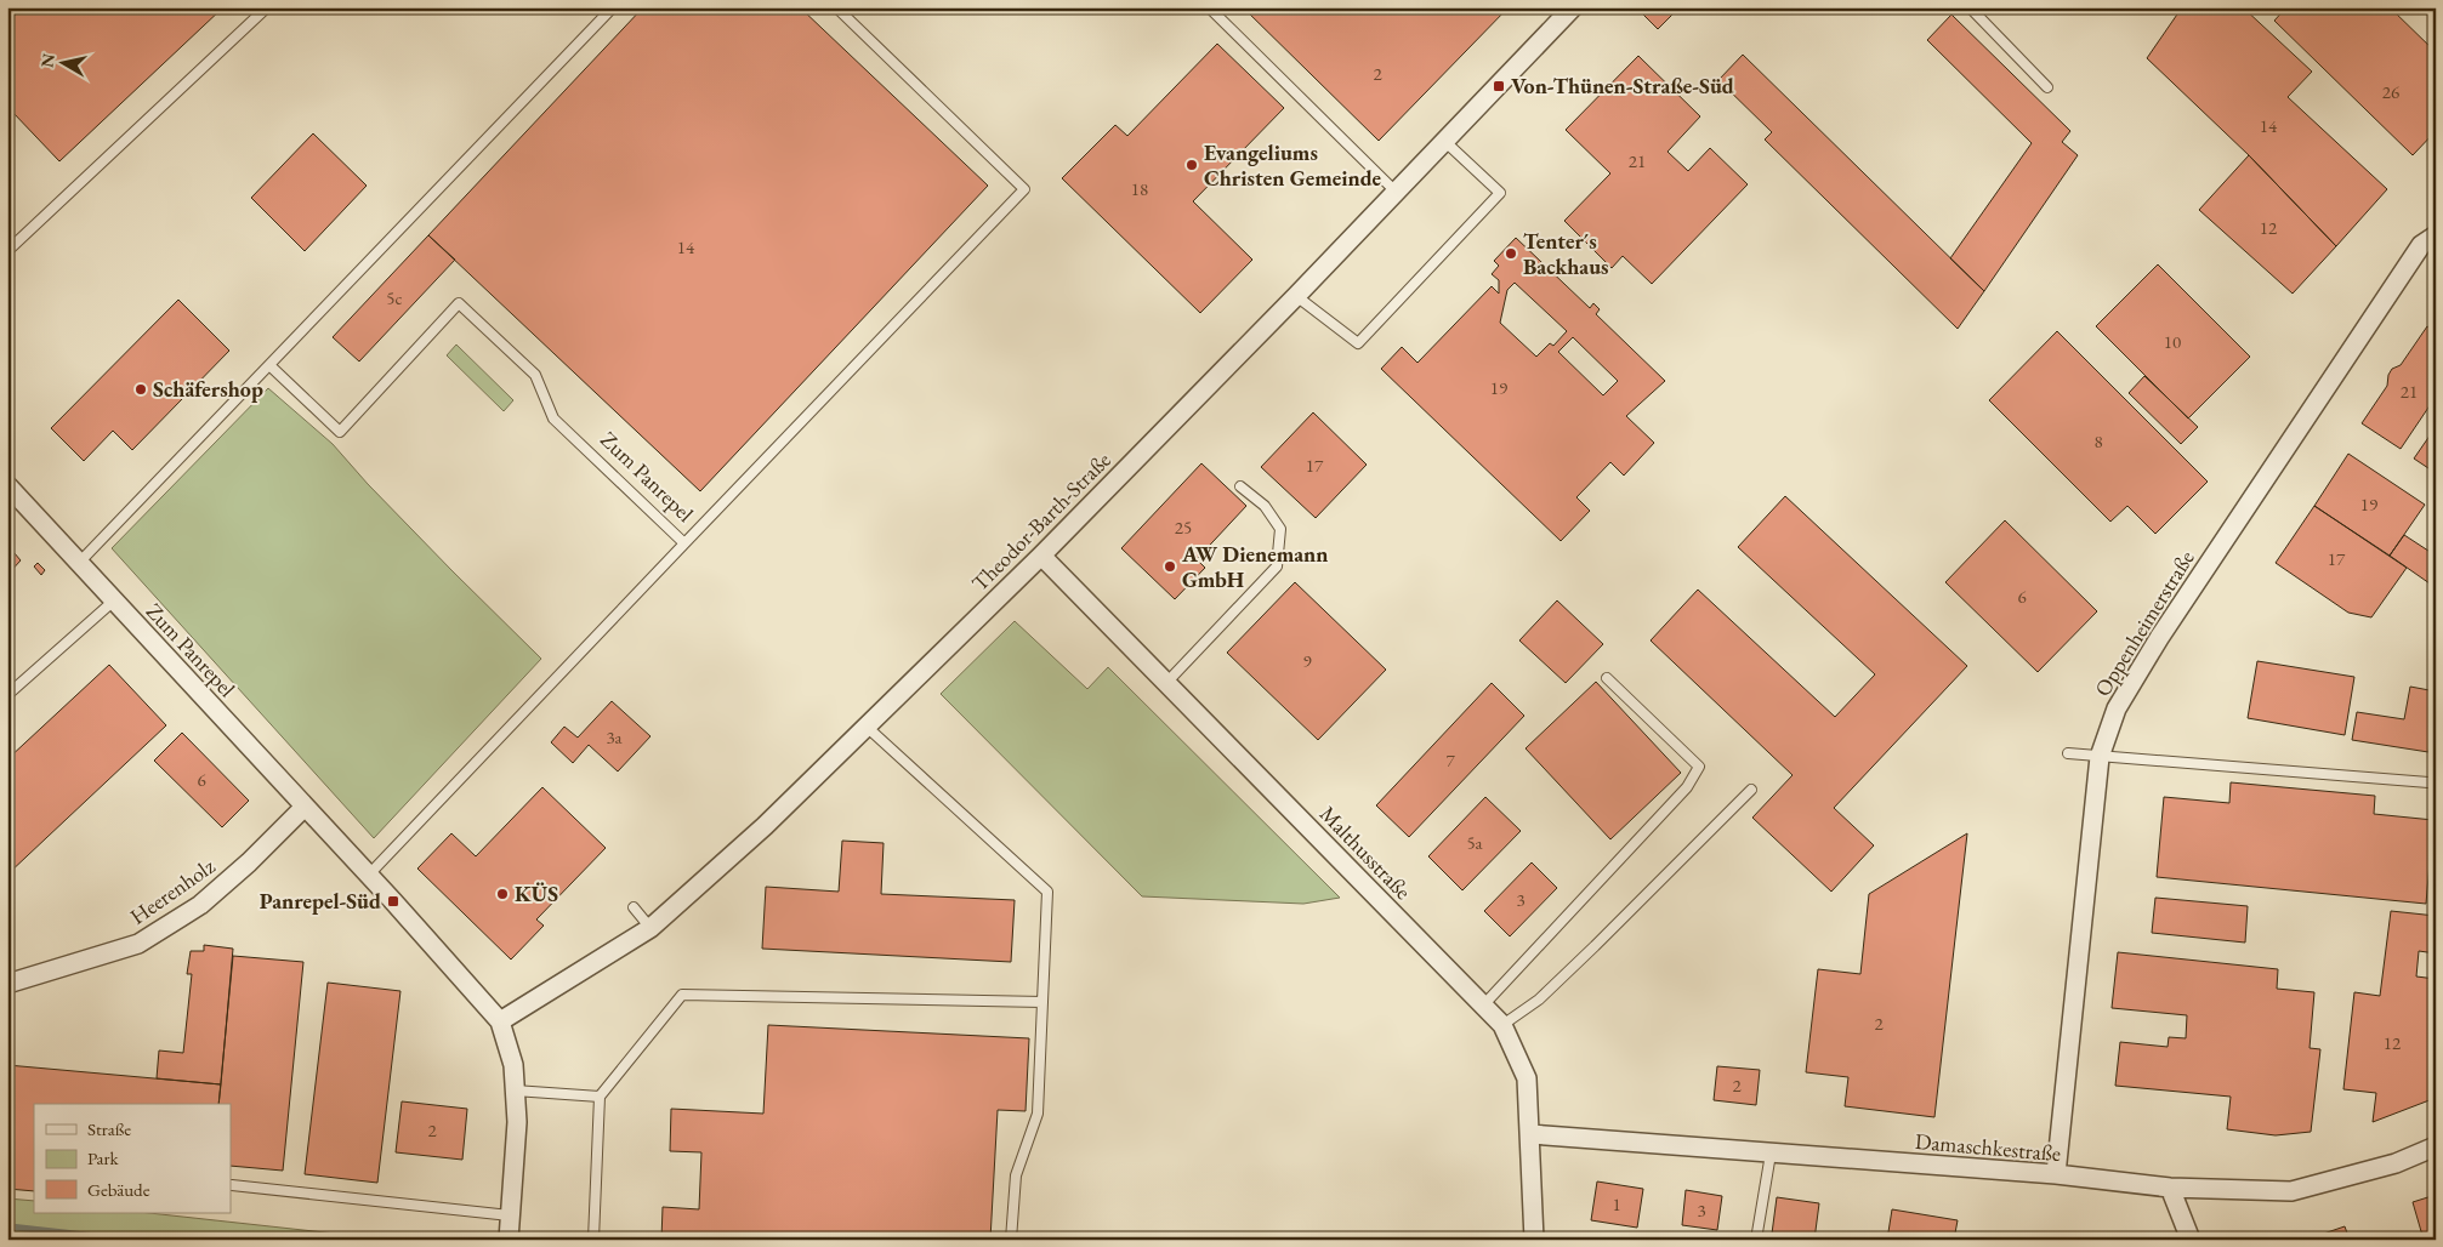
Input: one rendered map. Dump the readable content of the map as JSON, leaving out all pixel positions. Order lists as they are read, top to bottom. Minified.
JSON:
{"streets":{"street":["Zum Panrepel","Theodor-Barth-Straße","Oppenheimerstraße","Malthusstraße","Heerenholz","Damaschkestraße"]},"crossings":[["Zum Panrepel","Theodor-Barth-Straße"],["Zum Panrepel","Heerenholz"],["Theodor-Barth-Straße","Malthusstraße"],["Oppenheimerstraße","Damaschkestraße"],["Malthusstraße","Damaschkestraße"]],"places":{"transit":["Von-Thünen-Straße-Süd","Panrepel-Süd"],"other":["Evangeliums Christen Gemeinde","Tenter´s Backhaus","Schäfershop","AW Dienemann GmbH","KÜS"]},"house_numbers":["2","26","14","21","18","12","14","5c","10","19","21","8","17","19","25","17","6","9","3a","7","6","5a","3","2","12","2","2","1","3"],"legend":["Straße","Park","Gebäude"],"north":"left"}
